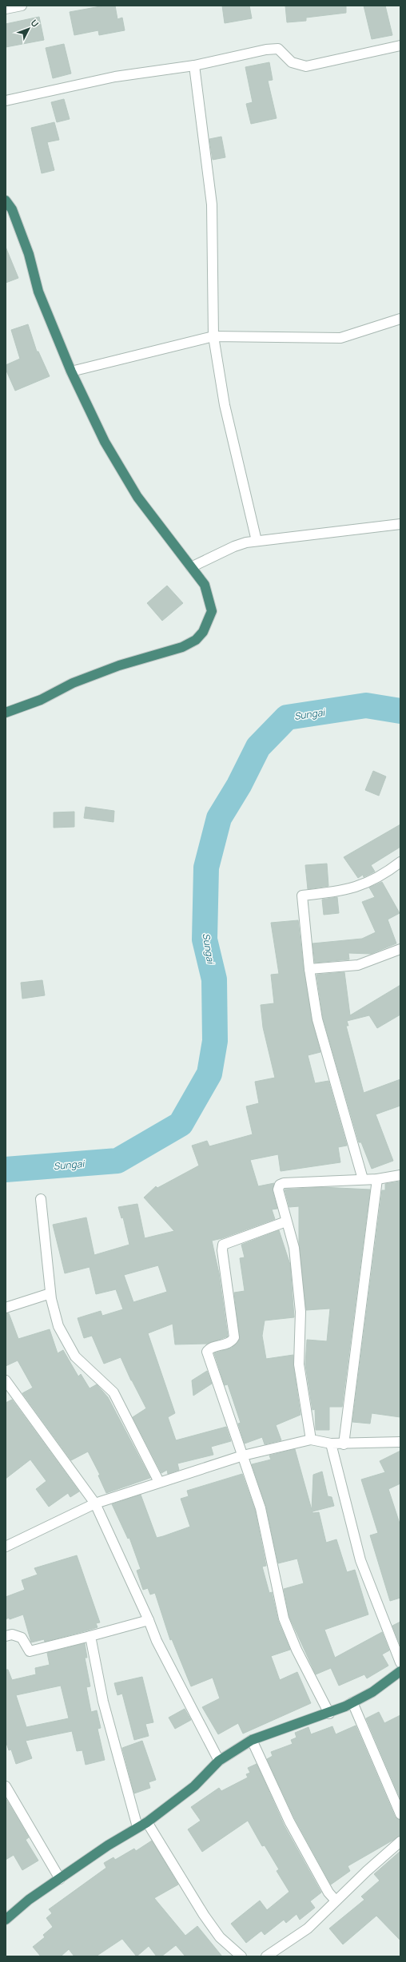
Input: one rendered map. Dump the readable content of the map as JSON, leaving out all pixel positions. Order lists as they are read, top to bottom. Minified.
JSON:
{"water":["Sungai"],"north":"top right"}
